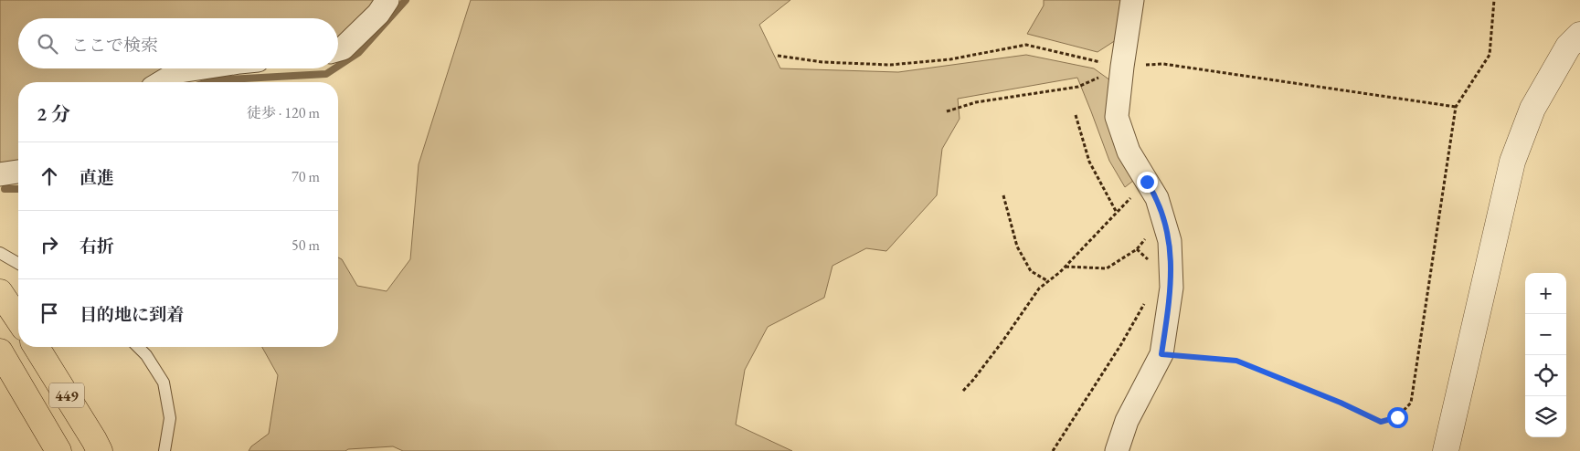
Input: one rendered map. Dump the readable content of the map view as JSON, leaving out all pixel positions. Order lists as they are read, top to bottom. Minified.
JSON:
{"streets":{"highway":["449"]},"page":{"search":"ここで検索","heading":["2 分","徒歩 · 120 m"],"list":[["直進","70 m"],["右折","50 m"],"目的地に到着"],"map_buttons":["+","−"]}}
